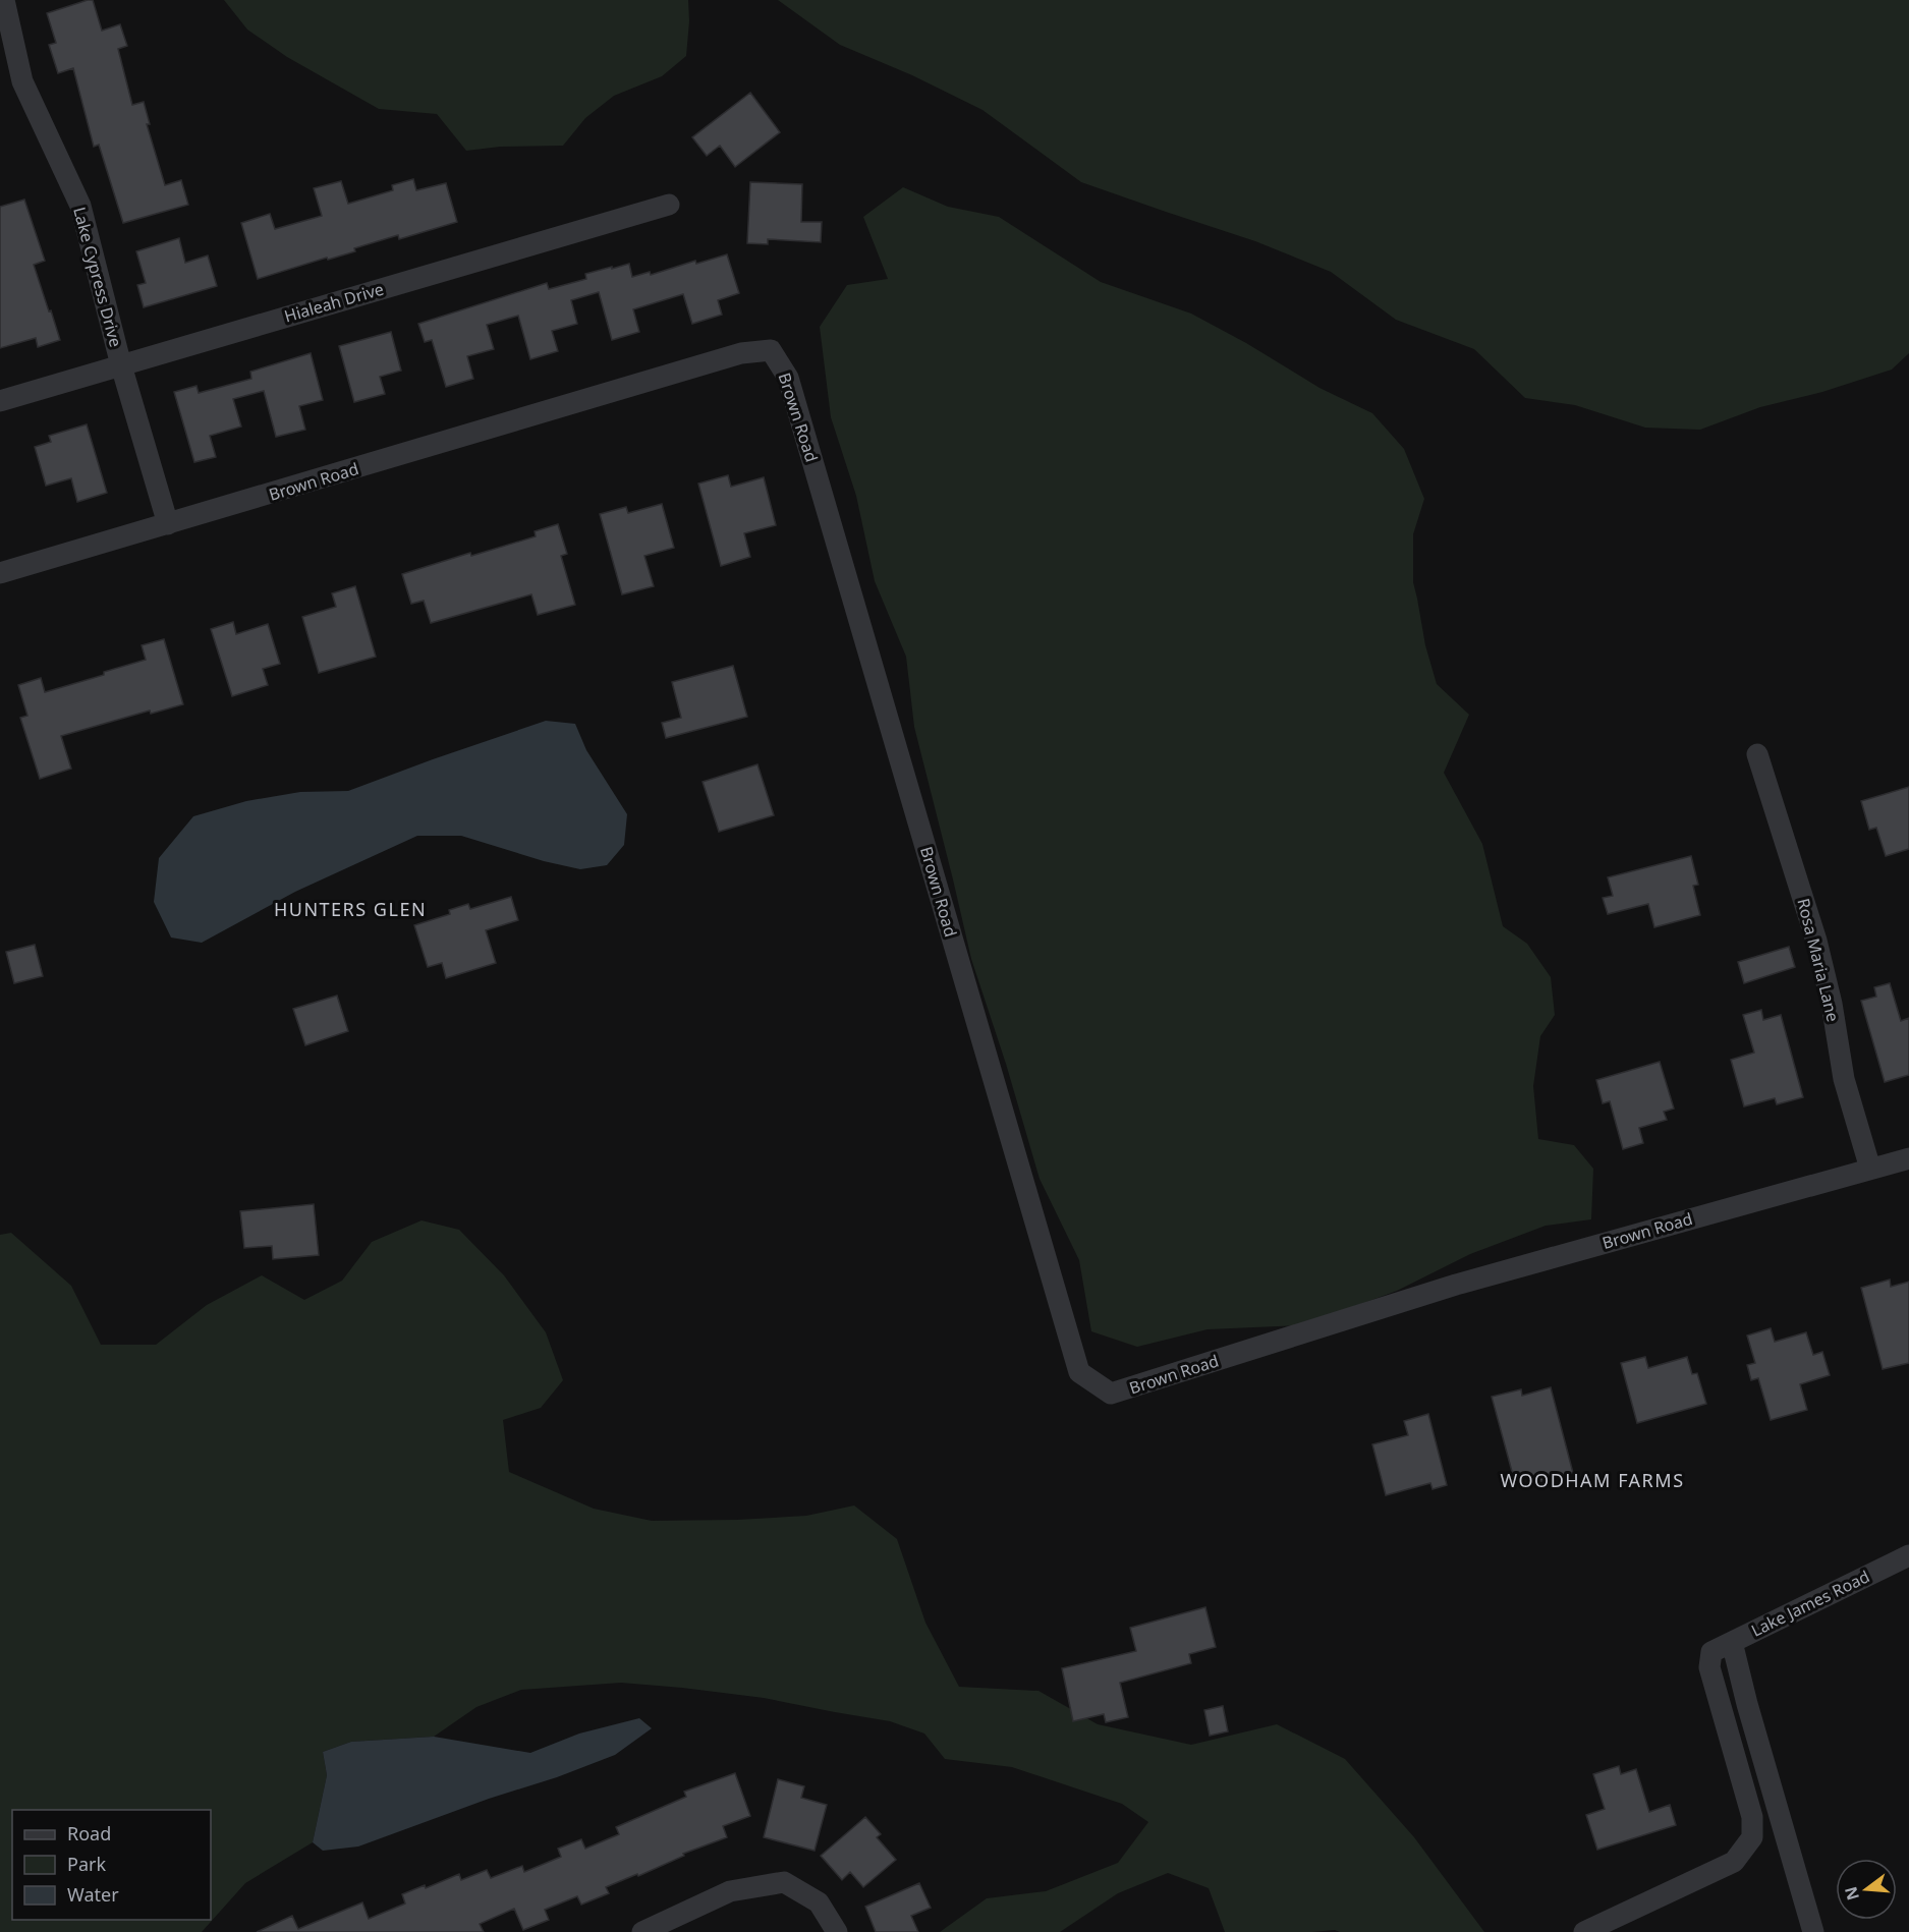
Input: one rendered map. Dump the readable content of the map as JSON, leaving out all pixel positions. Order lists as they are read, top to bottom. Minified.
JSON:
{"streets":{"street":["Lake Cypress Drive","Hialeah Drive","Brown Road","Rosa Maria Lane","Lake James Road"]},"crossings":[["Lake Cypress Drive","Hialeah Drive"],["Lake Cypress Drive","Brown Road"],["Brown Road","Rosa Maria Lane"]],"districts":["HUNTERS GLEN","WOODHAM FARMS"],"legend":["Road","Park","Water"],"north":"left"}
